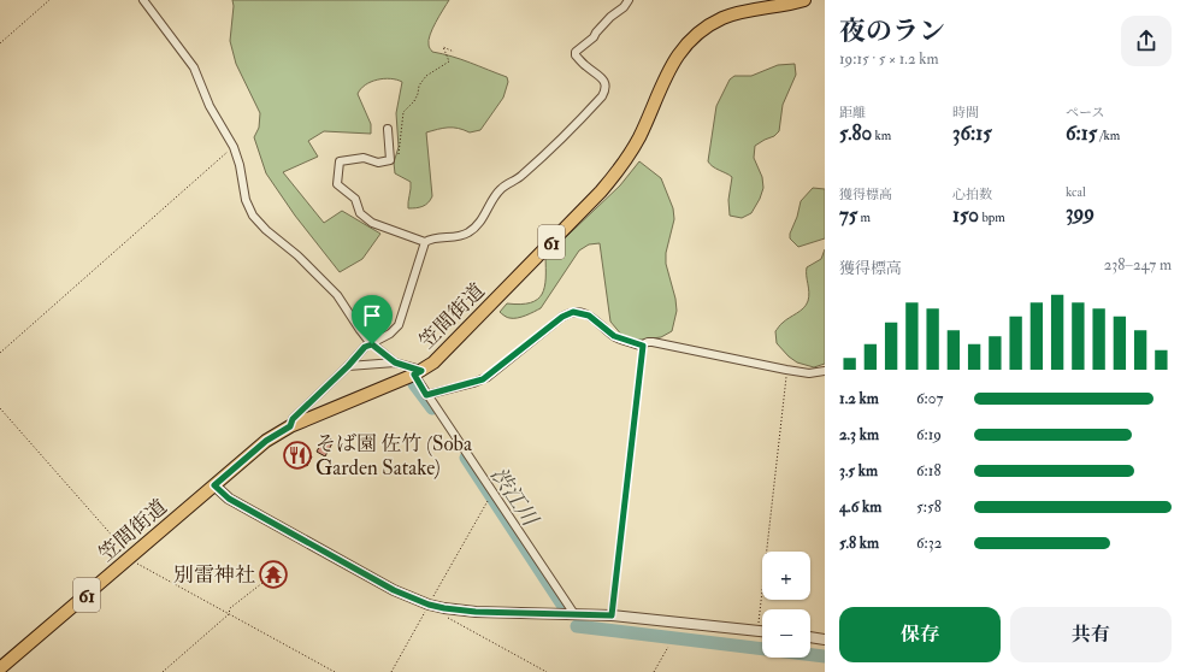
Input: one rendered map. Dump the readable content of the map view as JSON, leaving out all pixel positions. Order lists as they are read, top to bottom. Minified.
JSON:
{"streets":{"main road":["61","笠間街道"]},"water":["渋江川"],"places":{"restaurant":["そば園 佐竹 (Soba Garden Satake)"],"temple":["別雷神社"]},"page":{"heading":["夜のラン","19:15 · 5 × 1.2 km"],"stats":[["距離","5.80 km"],["時間","36:15"],["ペース","6:15 /km"],["獲得標高","75 m"],["心拍数","150 bpm"],["kcal","399"]],"chart":["獲得標高","238–247 m"],"list":[{"name":"1.2 km","note":"6:07"},{"name":"2.3 km","note":"6:19"},{"name":"3.5 km","note":"6:18"},{"name":"4.6 km","note":"5:58"},{"name":"5.8 km","note":"6:32"}],"map_buttons":["+","−"],"buttons":["保存","共有"]}}
